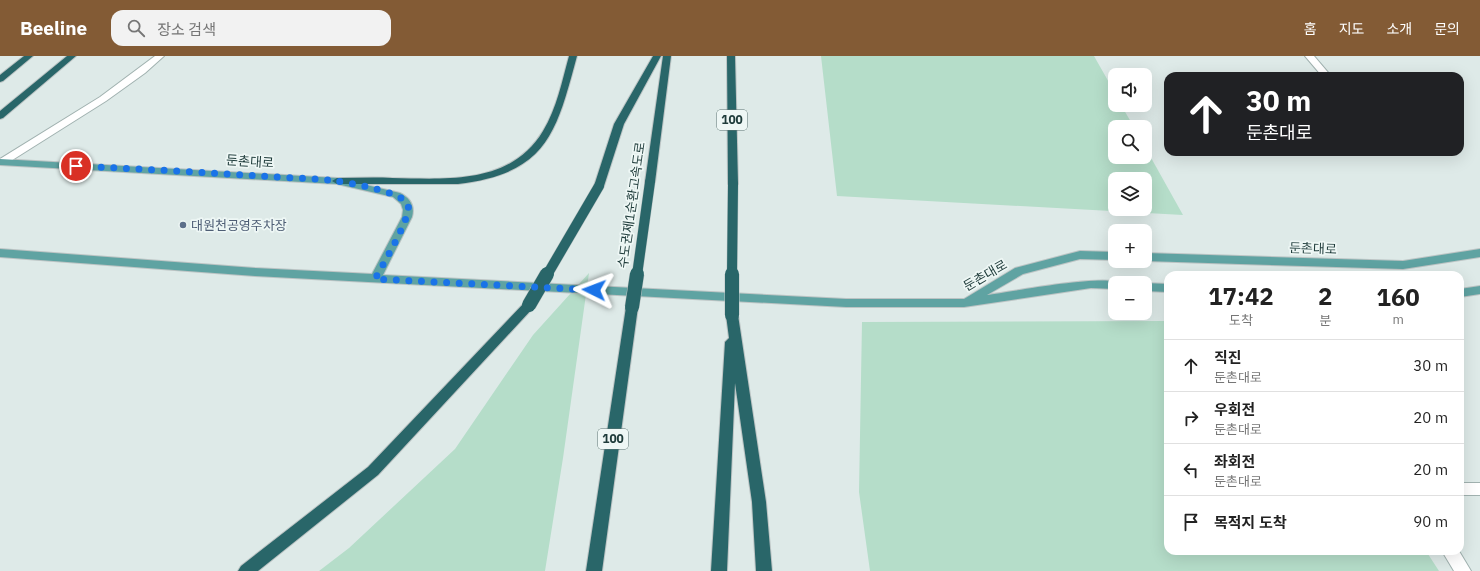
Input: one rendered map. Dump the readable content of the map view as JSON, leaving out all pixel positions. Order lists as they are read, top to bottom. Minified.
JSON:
{"streets":{"highway":["100","수도권제1순환고속도로"],"main road":["둔촌대로"]},"places":["대원천공영주차장"],"page":{"header":"Beeline","search":"장소 검색","nav":["홈","지도","소개","문의"],"map_buttons":["+","−"],"turn":["30 m","둔촌대로"],"eta":["17:42","도착","2","분","160","m"],"list":[{"name":"직진","note":"둔촌대로","value":"30 m"},{"name":"우회전","note":"둔촌대로","value":"20 m"},{"name":"좌회전","note":"둔촌대로","value":"20 m"},{"name":"목적지 도착","value":"90 m"}]}}
